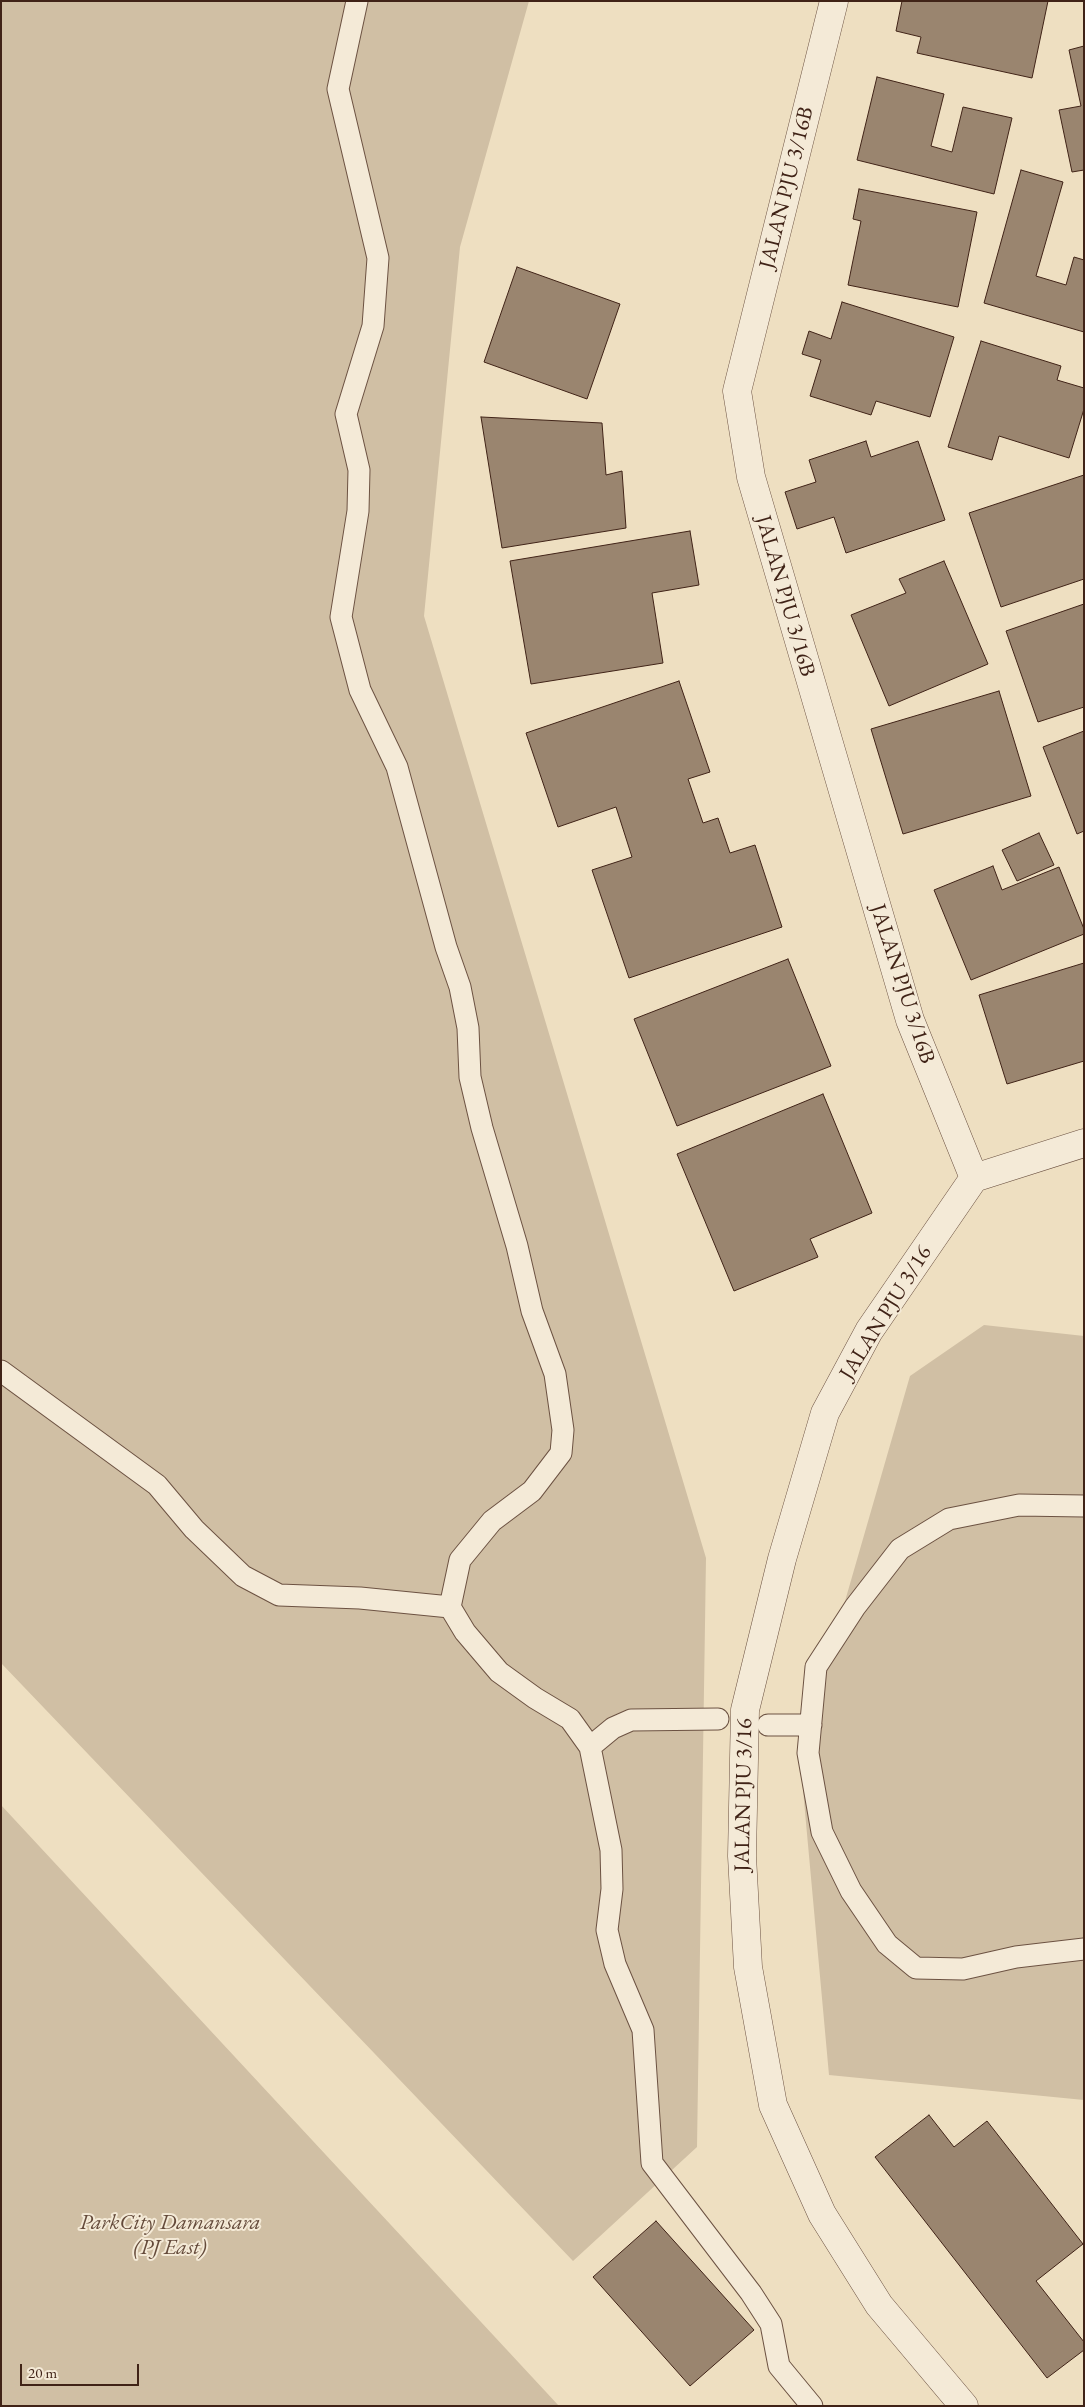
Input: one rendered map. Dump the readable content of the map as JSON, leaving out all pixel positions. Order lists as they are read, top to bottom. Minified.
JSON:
{"streets":{"street":["JALAN PJU 3/16B","JALAN PJU 3/16"]},"crossings":[["JALAN PJU 3/16B","JALAN PJU 3/16"]],"parks":["ParkCity Damansara (PJ East)"],"scale_bar":"20 m"}
